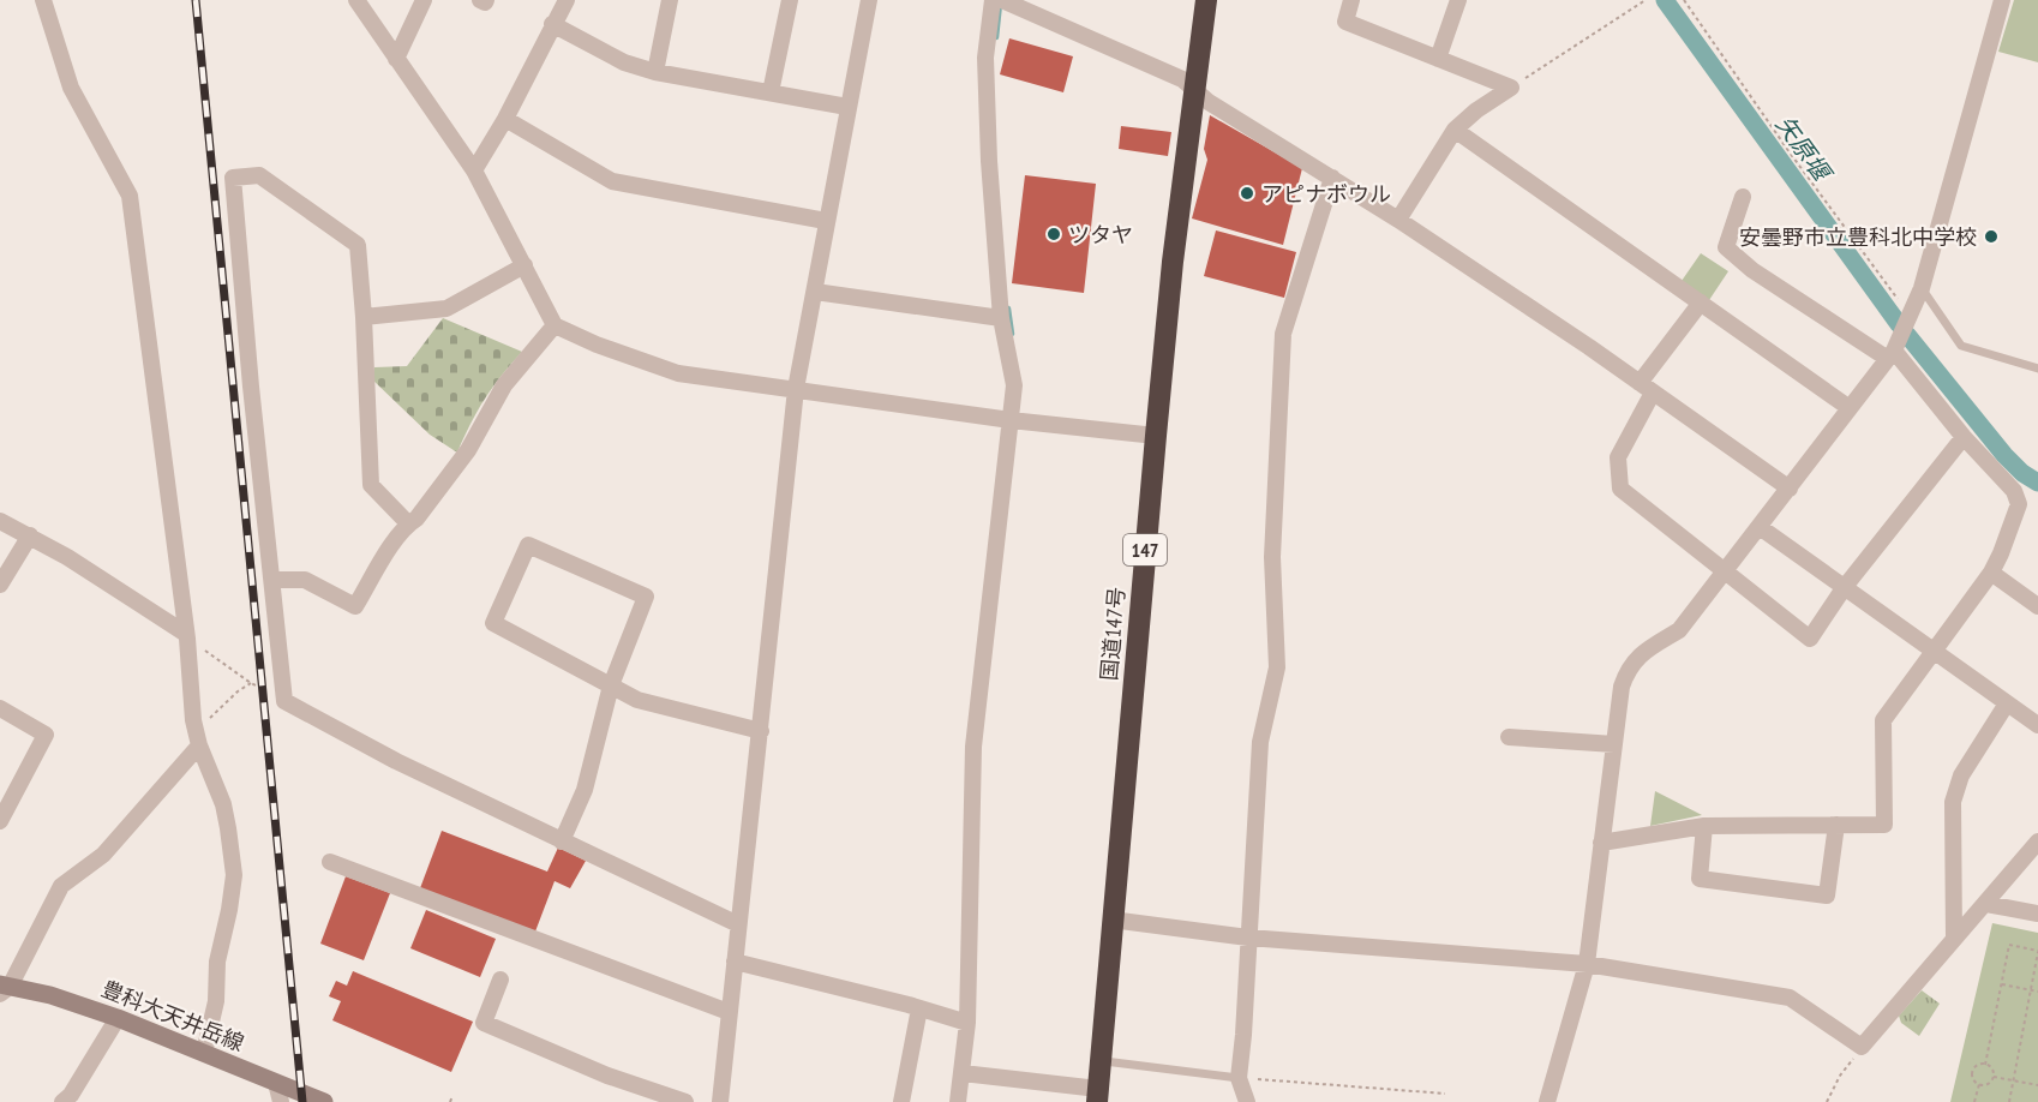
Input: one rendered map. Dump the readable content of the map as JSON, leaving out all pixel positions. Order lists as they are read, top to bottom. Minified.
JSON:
{"streets":{"highway":["147","国道147号"],"main road":["豊科大天井岳線"]},"water":["矢原堰"],"places":["アピナボウル","ツタヤ","安曇野市立豊科北中学校"]}
